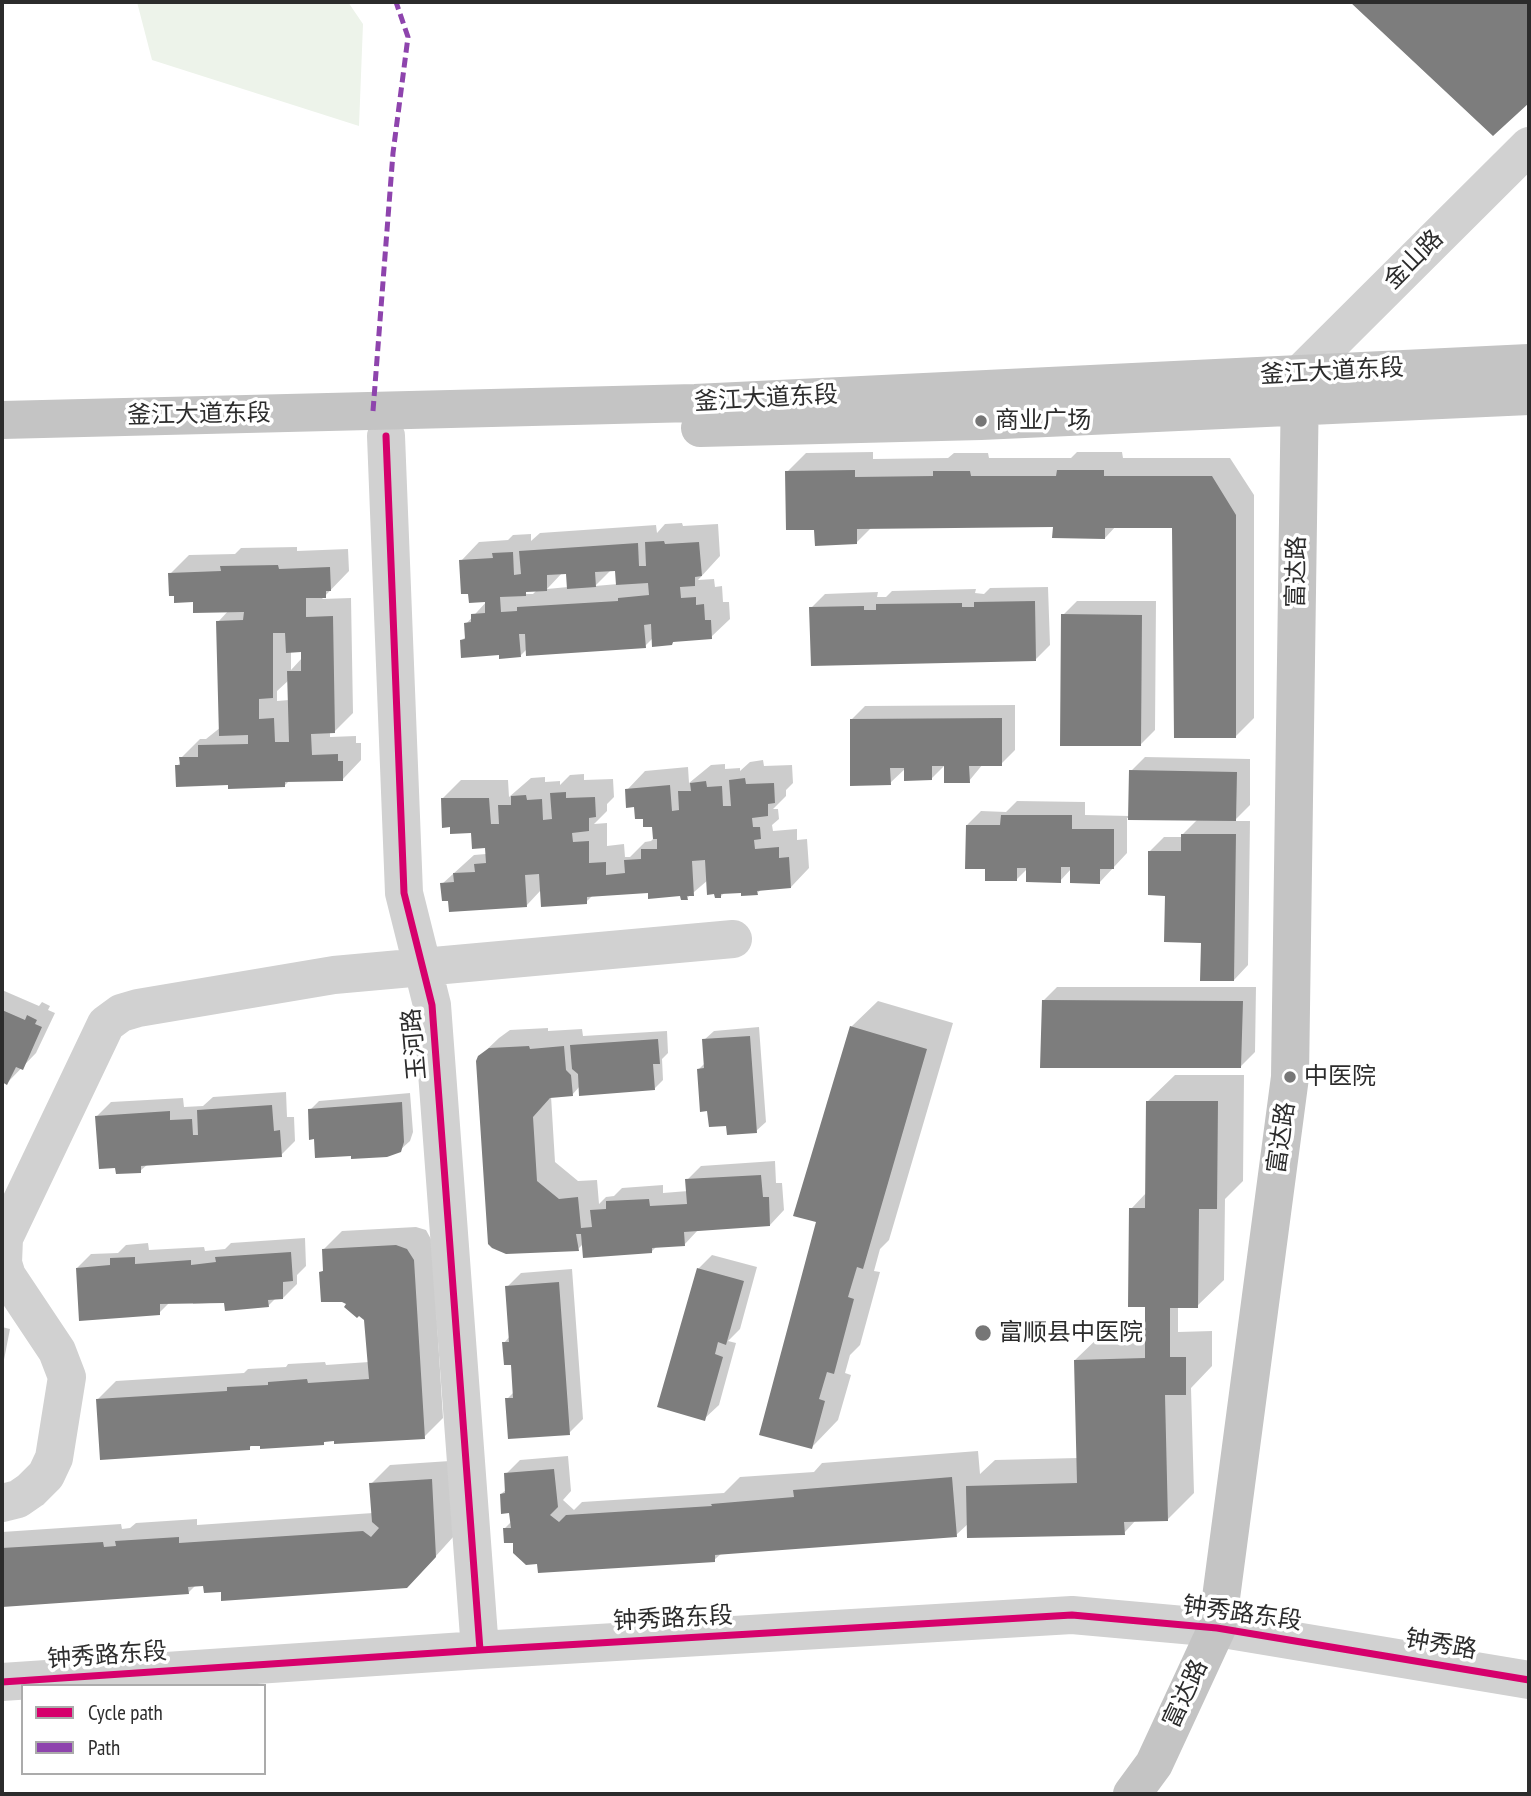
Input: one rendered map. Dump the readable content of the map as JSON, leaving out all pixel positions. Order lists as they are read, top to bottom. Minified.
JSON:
{"streets":{"main road":["釜江大道东段","富达路"],"street":["金山路","玉河路","钟秀路东段","钟秀路"]},"crossings":[["金山路","釜江大道东段"],["金山路","富达路"],["釜江大道东段","富达路"],["釜江大道东段","玉河路"],["富达路","钟秀路东段"],["玉河路","钟秀路东段"],["钟秀路东段","钟秀路"]],"places":["商业广场","中医院","富顺县中医院"],"legend":["Cycle path","Path"]}
